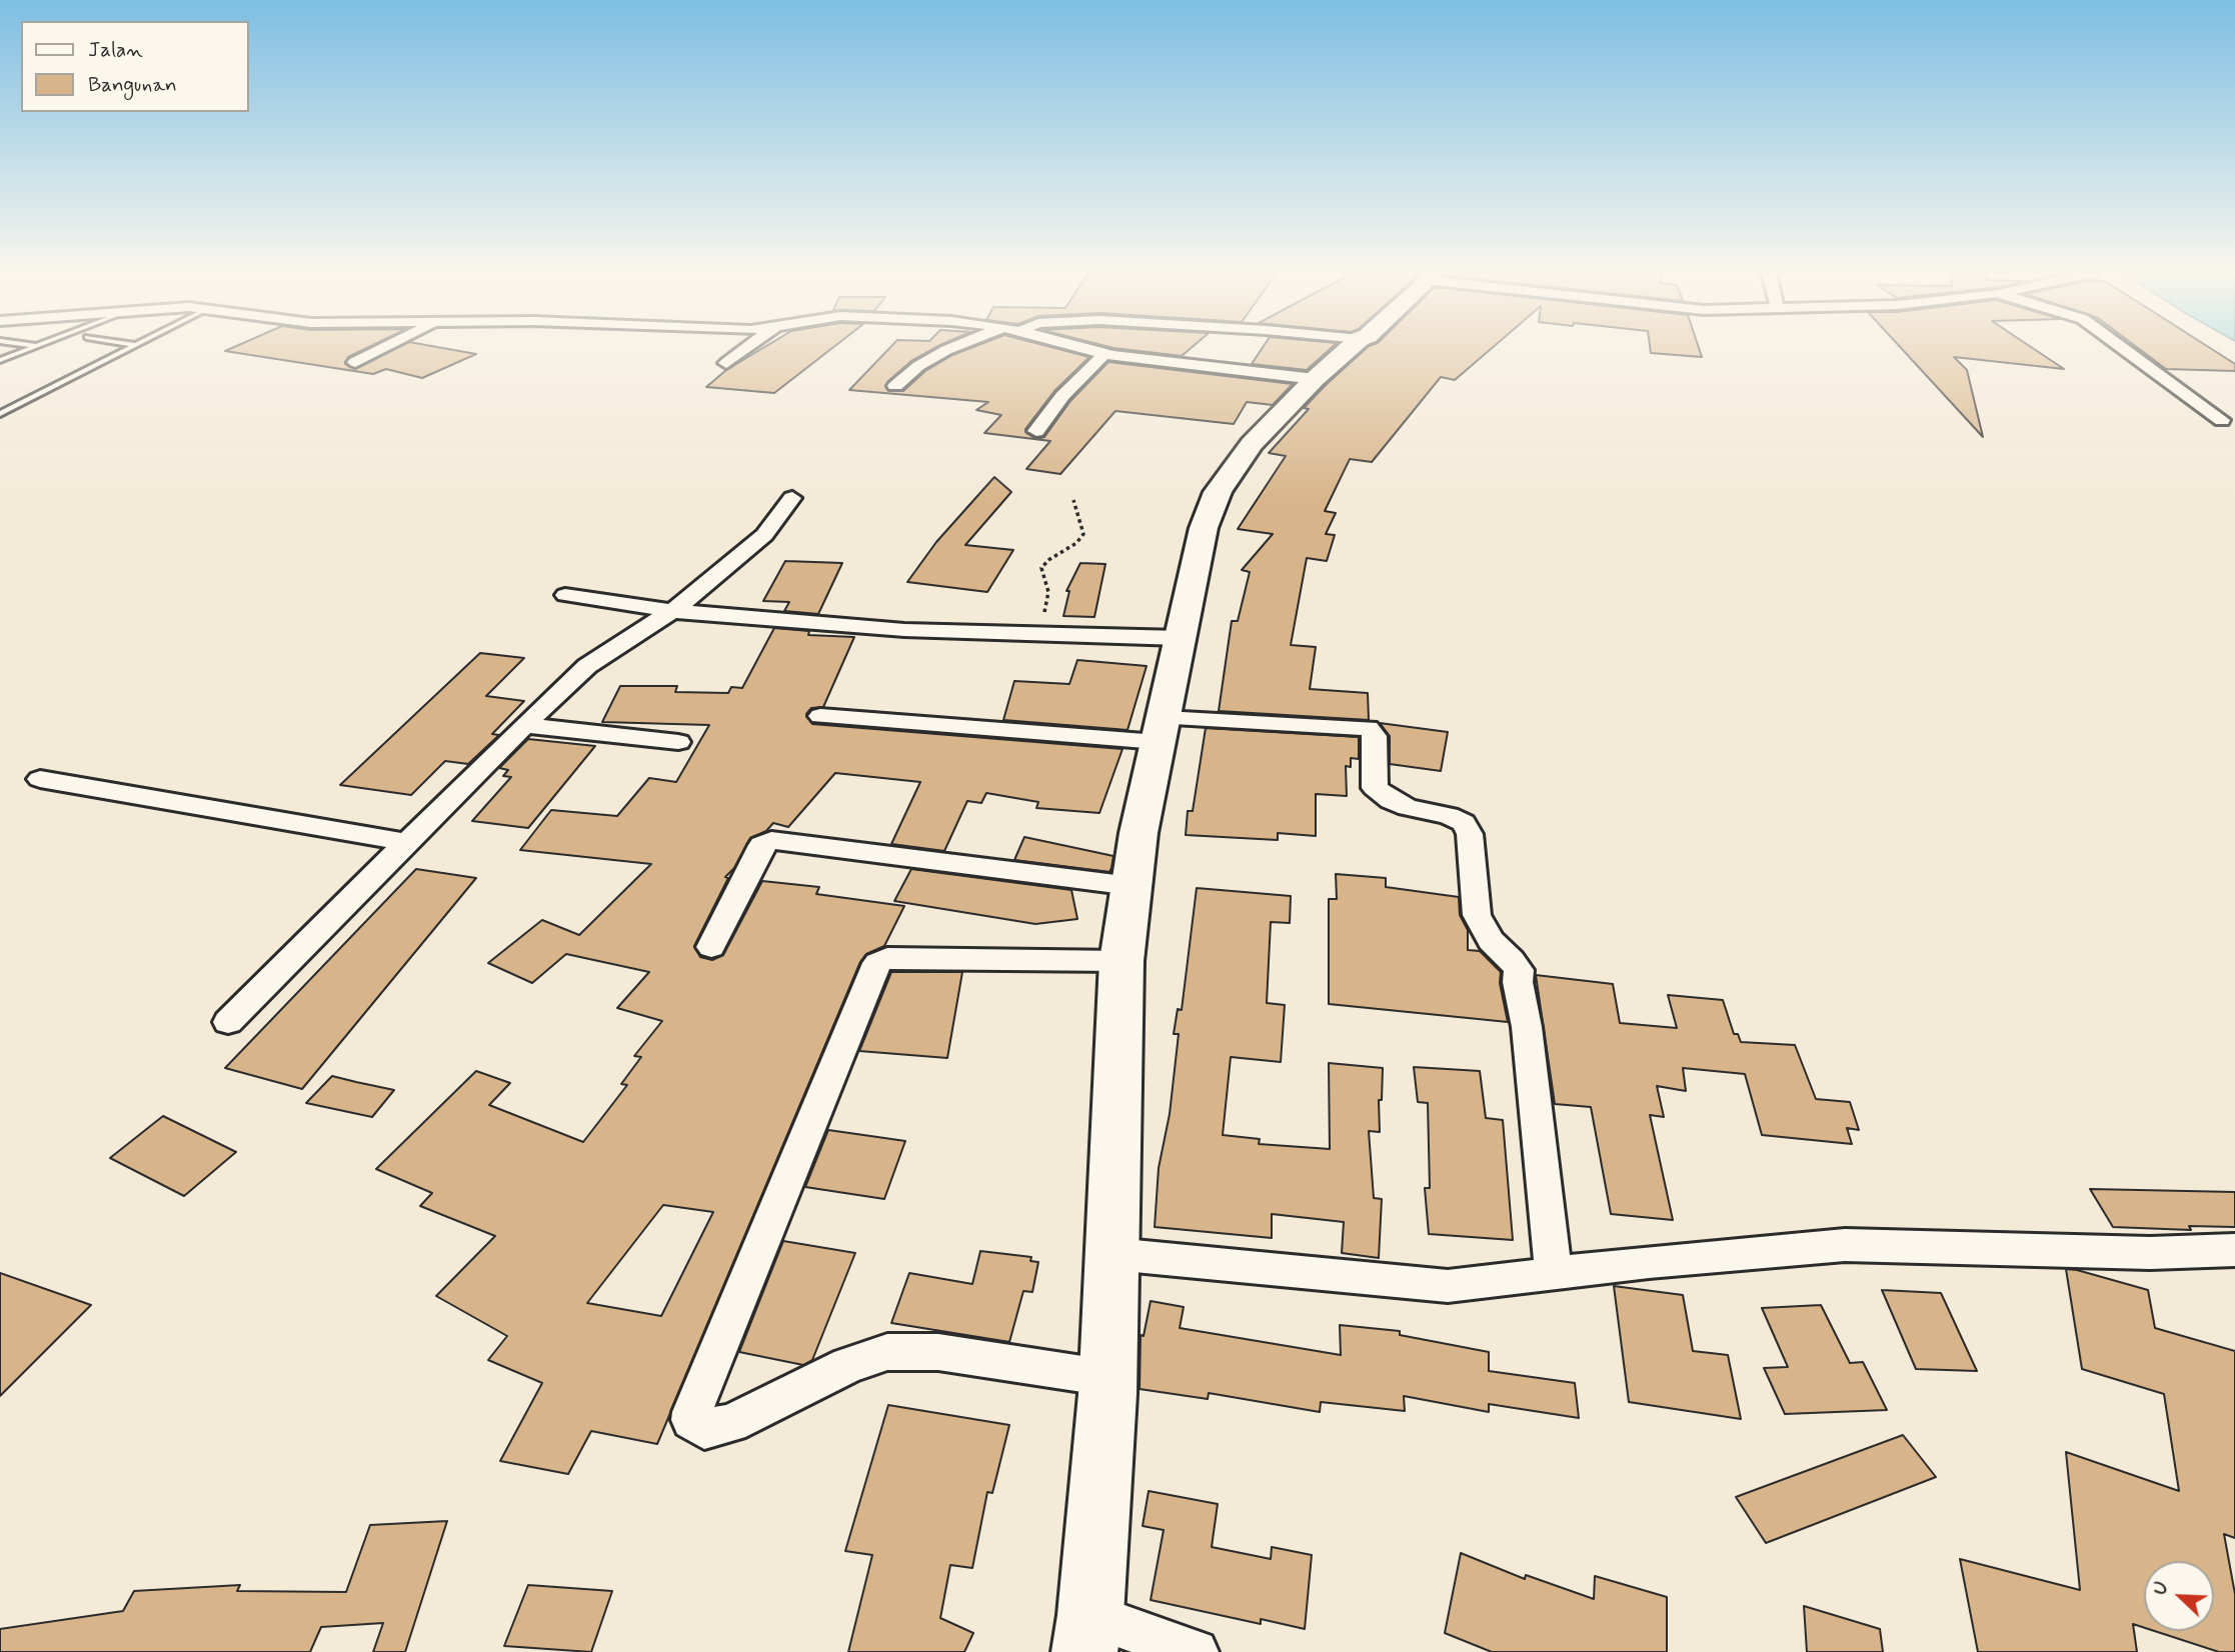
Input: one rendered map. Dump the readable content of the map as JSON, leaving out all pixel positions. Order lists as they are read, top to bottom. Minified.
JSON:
{"legend":["Jalan","Bangunan"],"north":"top left"}
